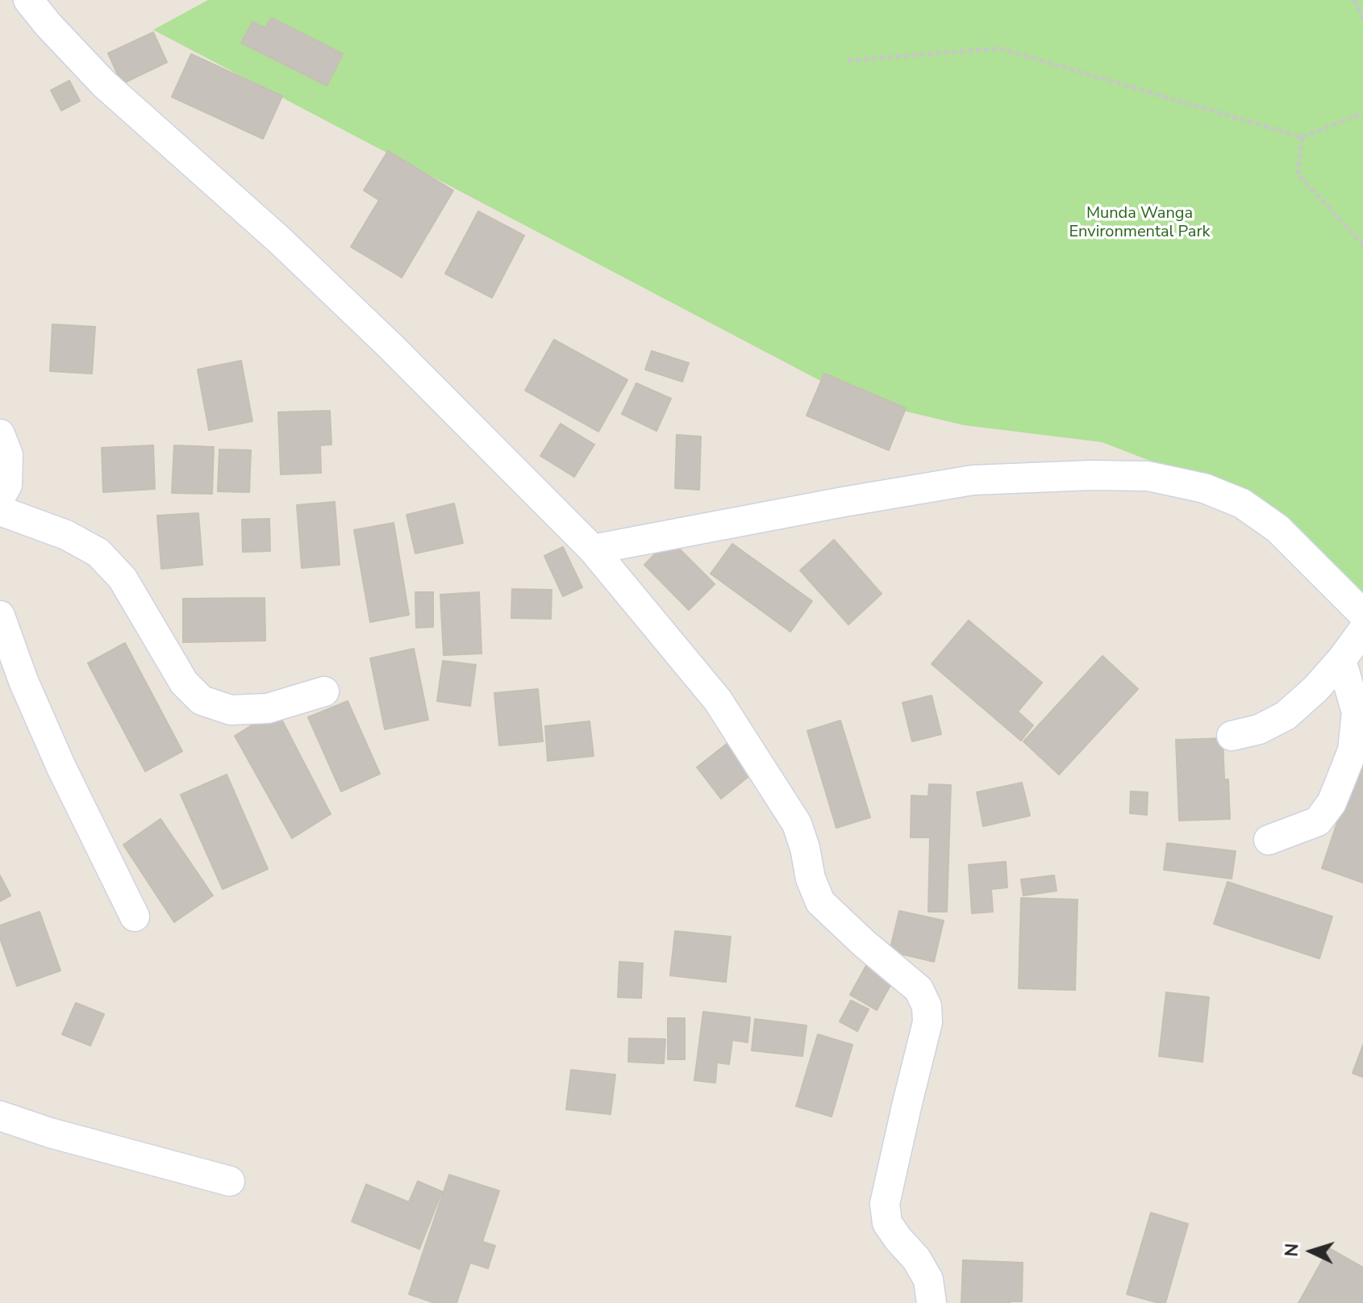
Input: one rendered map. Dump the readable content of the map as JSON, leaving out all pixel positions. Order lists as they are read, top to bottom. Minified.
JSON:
{"parks":["Munda Wanga Environmental Park"],"north":"left"}
